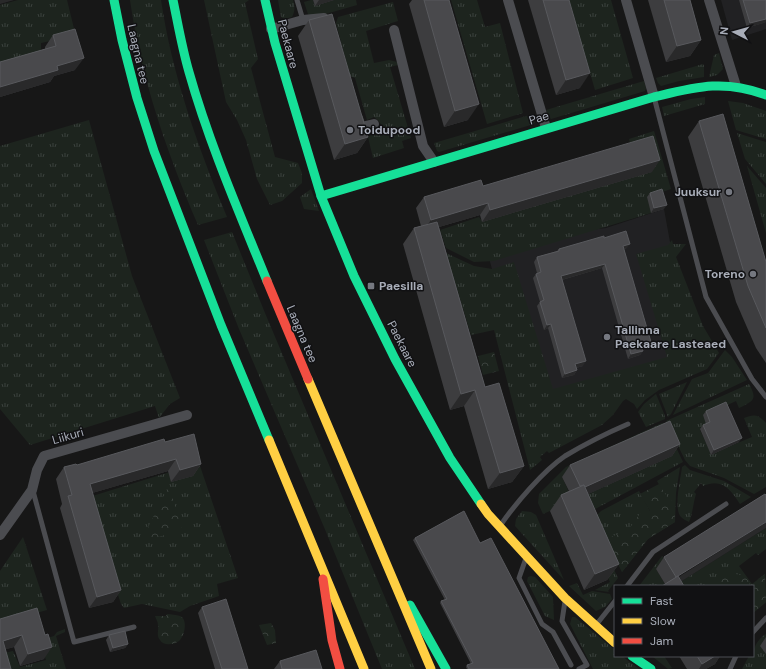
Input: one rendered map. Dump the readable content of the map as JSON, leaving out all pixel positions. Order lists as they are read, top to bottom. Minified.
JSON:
{"streets":{"street":["Paekaare","Laagna tee","Pae","Liikuri"]},"crossings":[["Paekaare","Pae"]],"places":{"other":["Toidupood","Juuksur","Toreno","Tallinna Paekaare Lasteaed"],"transit":["Paesilla"]},"legend":["Fast","Slow","Jam"],"north":"left"}
